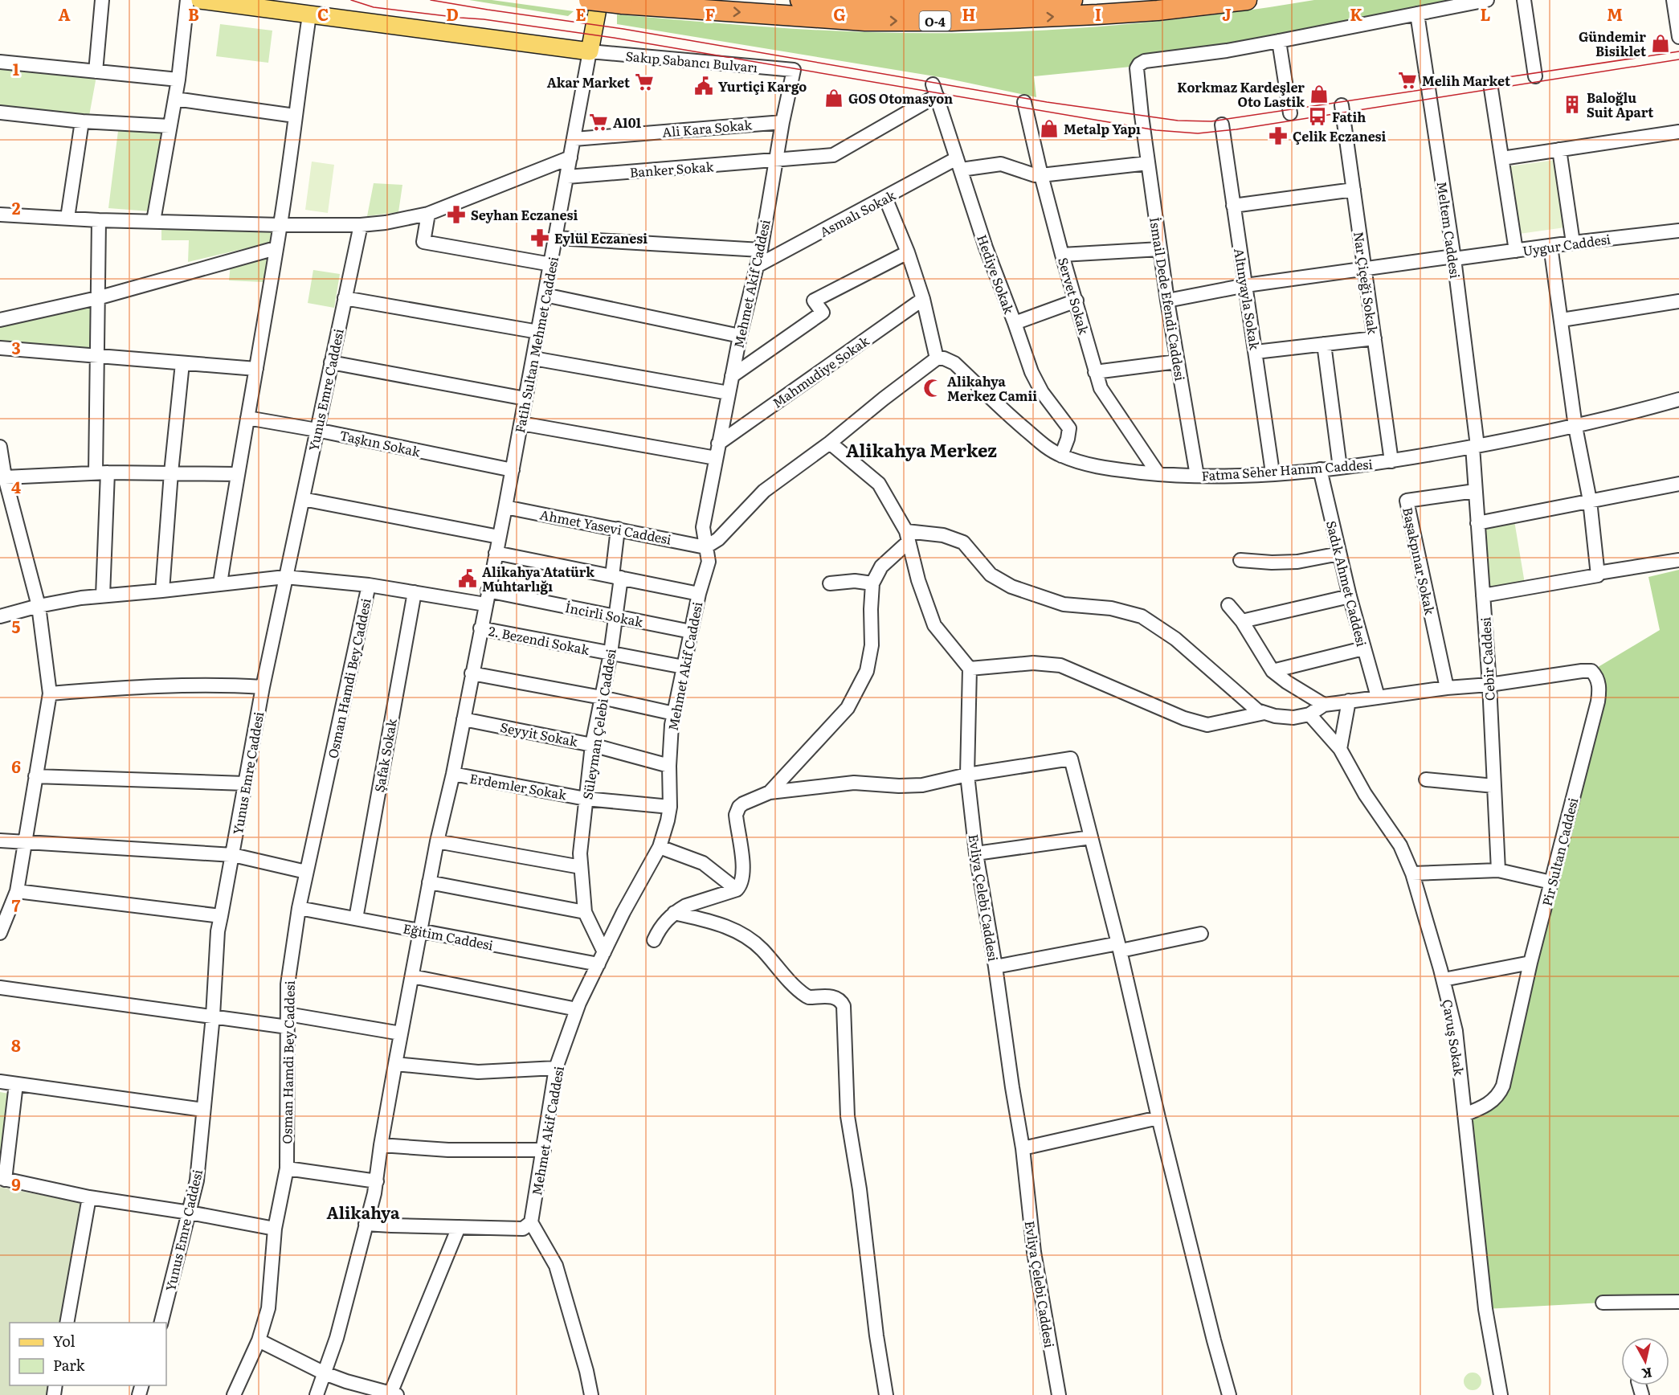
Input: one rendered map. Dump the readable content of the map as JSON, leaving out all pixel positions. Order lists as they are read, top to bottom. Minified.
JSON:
{"streets":{"highway":["O-4"],"main road":["Fatih Sultan Mehmet Caddesi"],"street":["Sakıp Sabancı Bulvarı","Ali Kara Sokak","Banker Sokak","Asmalı Sokak","Meltem Caddesi","Uygur Caddesi","Hediye Sokak","Nar Çiçeği Sokak","Mehmet Akif Caddesi","Servet Sokak","İsmail Dede Efendi Caddesi","Altınyayla Sokak","Mahmudiye Sokak","Yunus Emre Caddesi","Taşkın Sokak","Fatma Seher Hanım Caddesi","Ahmet Yasevi Caddesi","Başakpınar Sokak","Sadık Ahmet Caddesi","İncirli Sokak","2. Bezendi Sokak","Cebir Caddesi","Osman Hamdi Bey Caddesi","Süleyman Çelebi Caddesi","Seyyit Sokak","Şafak Sokak","Erdemler Sokak","Pir Sultan Caddesi","Evliya Çelebi Caddesi","Eğitim Caddesi","Çavuş Sokak"]},"crossings":[["Sakıp Sabancı Bulvarı","Mehmet Akif Caddesi"],["Sakıp Sabancı Bulvarı","Fatih Sultan Mehmet Caddesi"],["Ali Kara Sokak","Mehmet Akif Caddesi"],["Ali Kara Sokak","Fatih Sultan Mehmet Caddesi"],["Banker Sokak","Hediye Sokak"],["Banker Sokak","Mehmet Akif Caddesi"],["Banker Sokak","Fatih Sultan Mehmet Caddesi"],["Asmalı Sokak","Hediye Sokak"],["Asmalı Sokak","Mehmet Akif Caddesi"],["Meltem Caddesi","Uygur Caddesi"],["Meltem Caddesi","Fatma Seher Hanım Caddesi"],["Meltem Caddesi","Cebir Caddesi"],["Uygur Caddesi","Nar Çiçeği Sokak"],["Uygur Caddesi","İsmail Dede Efendi Caddesi"],["Uygur Caddesi","Altınyayla Sokak"],["Hediye Sokak","Fatma Seher Hanım Caddesi"],["Nar Çiçeği Sokak","Fatma Seher Hanım Caddesi"],["Mehmet Akif Caddesi","Mahmudiye Sokak"],["Mehmet Akif Caddesi","Ahmet Yasevi Caddesi"],["Mehmet Akif Caddesi","İncirli Sokak"],["Mehmet Akif Caddesi","2. Bezendi Sokak"],["Mehmet Akif Caddesi","Süleyman Çelebi Caddesi"],["Mehmet Akif Caddesi","Seyyit Sokak"],["Mehmet Akif Caddesi","Erdemler Sokak"],["Mehmet Akif Caddesi","Eğitim Caddesi"],["Servet Sokak","Fatma Seher Hanım Caddesi"],["İsmail Dede Efendi Caddesi","Fatma Seher Hanım Caddesi"],["Altınyayla Sokak","Fatma Seher Hanım Caddesi"],["Fatih Sultan Mehmet Caddesi","Taşkın Sokak"],["Fatih Sultan Mehmet Caddesi","Ahmet Yasevi Caddesi"],["Fatih Sultan Mehmet Caddesi","İncirli Sokak"],["Fatih Sultan Mehmet Caddesi","2. Bezendi Sokak"],["Fatih Sultan Mehmet Caddesi","Seyyit Sokak"],["Fatih Sultan Mehmet Caddesi","Erdemler Sokak"],["Fatih Sultan Mehmet Caddesi","Eğitim Caddesi"],["Yunus Emre Caddesi","Taşkın Sokak"],["Fatma Seher Hanım Caddesi","Sadık Ahmet Caddesi"],["Fatma Seher Hanım Caddesi","Cebir Caddesi"],["Ahmet Yasevi Caddesi","Süleyman Çelebi Caddesi"],["Başakpınar Sokak","Cebir Caddesi"],["İncirli Sokak","Süleyman Çelebi Caddesi"],["2. Bezendi Sokak","Süleyman Çelebi Caddesi"],["Cebir Caddesi","Pir Sultan Caddesi"],["Osman Hamdi Bey Caddesi","Eğitim Caddesi"],["Süleyman Çelebi Caddesi","Seyyit Sokak"],["Süleyman Çelebi Caddesi","Erdemler Sokak"],["Süleyman Çelebi Caddesi","Eğitim Caddesi"],["Şafak Sokak","Eğitim Caddesi"],["Pir Sultan Caddesi","Çavuş Sokak"]],"districts":["Alikahya Merkez","Alikahya"],"places":{"shop":["Gündemir Bisiklet","Korkmaz Kardeşler Oto Lastik","GOS Otomasyon","Metalp Yapı"],"supermarket":["Melih Market","Akar Market","A101"],"public building":["Yurtiçi Kargo","Alikahya Atatürk Muhtarlığı"],"building":["Baloğlu Suit Apart"],"bus stop":["Fatih"],"pharmacy":["Çelik Eczanesi","Seyhan Eczanesi","Eylül Eczanesi"],"mosque":["Alikahya Merkez Camii"]},"legend":["Yol","Park"],"north":"bottom","grid":{"columns":["A","B","C","D","E","F","G","H","I","J","K","L","M"],"rows":["1","2","3","4","5","6","7","8","9"]}}
